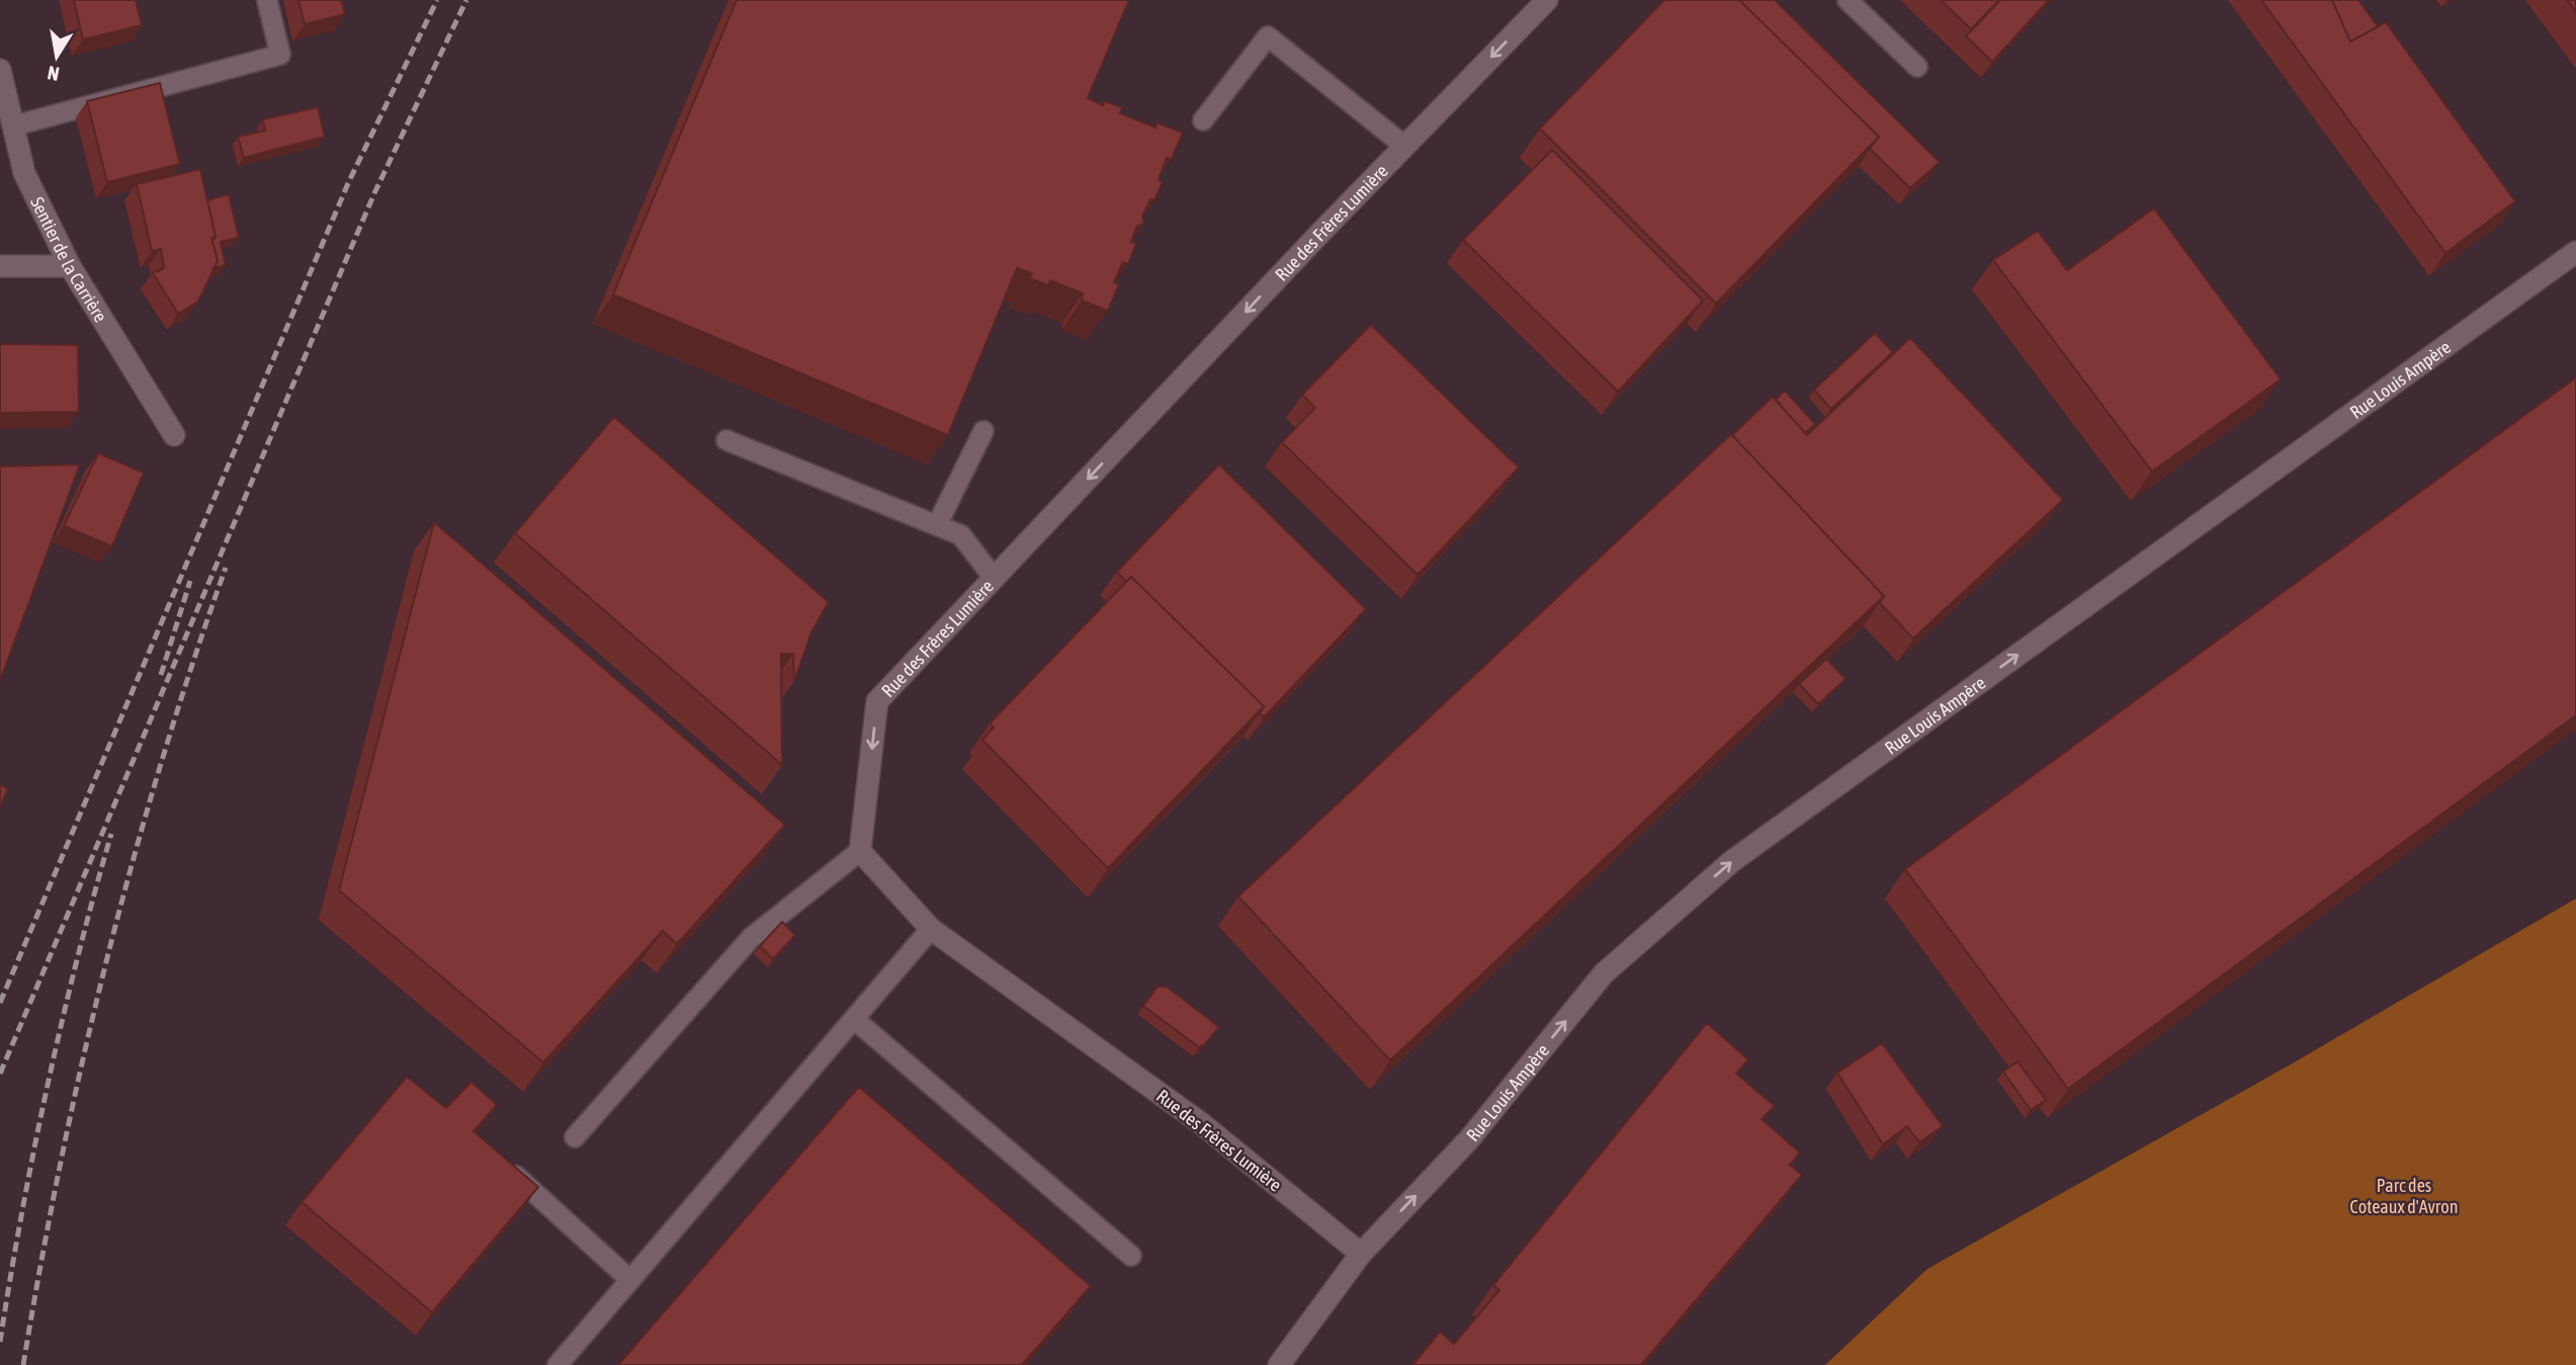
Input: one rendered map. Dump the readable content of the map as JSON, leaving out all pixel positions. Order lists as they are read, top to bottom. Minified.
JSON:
{"streets":{"street":["Rue des Frères Lumière","Sentier de la Carrière","Rue Louis Ampère"]},"crossings":[["Rue des Frères Lumière","Rue Louis Ampère"]],"one_way":["Rue des Frères Lumière","Rue Louis Ampère"],"parks":["Parc des Coteaux d'Avron"],"north":"bottom"}
